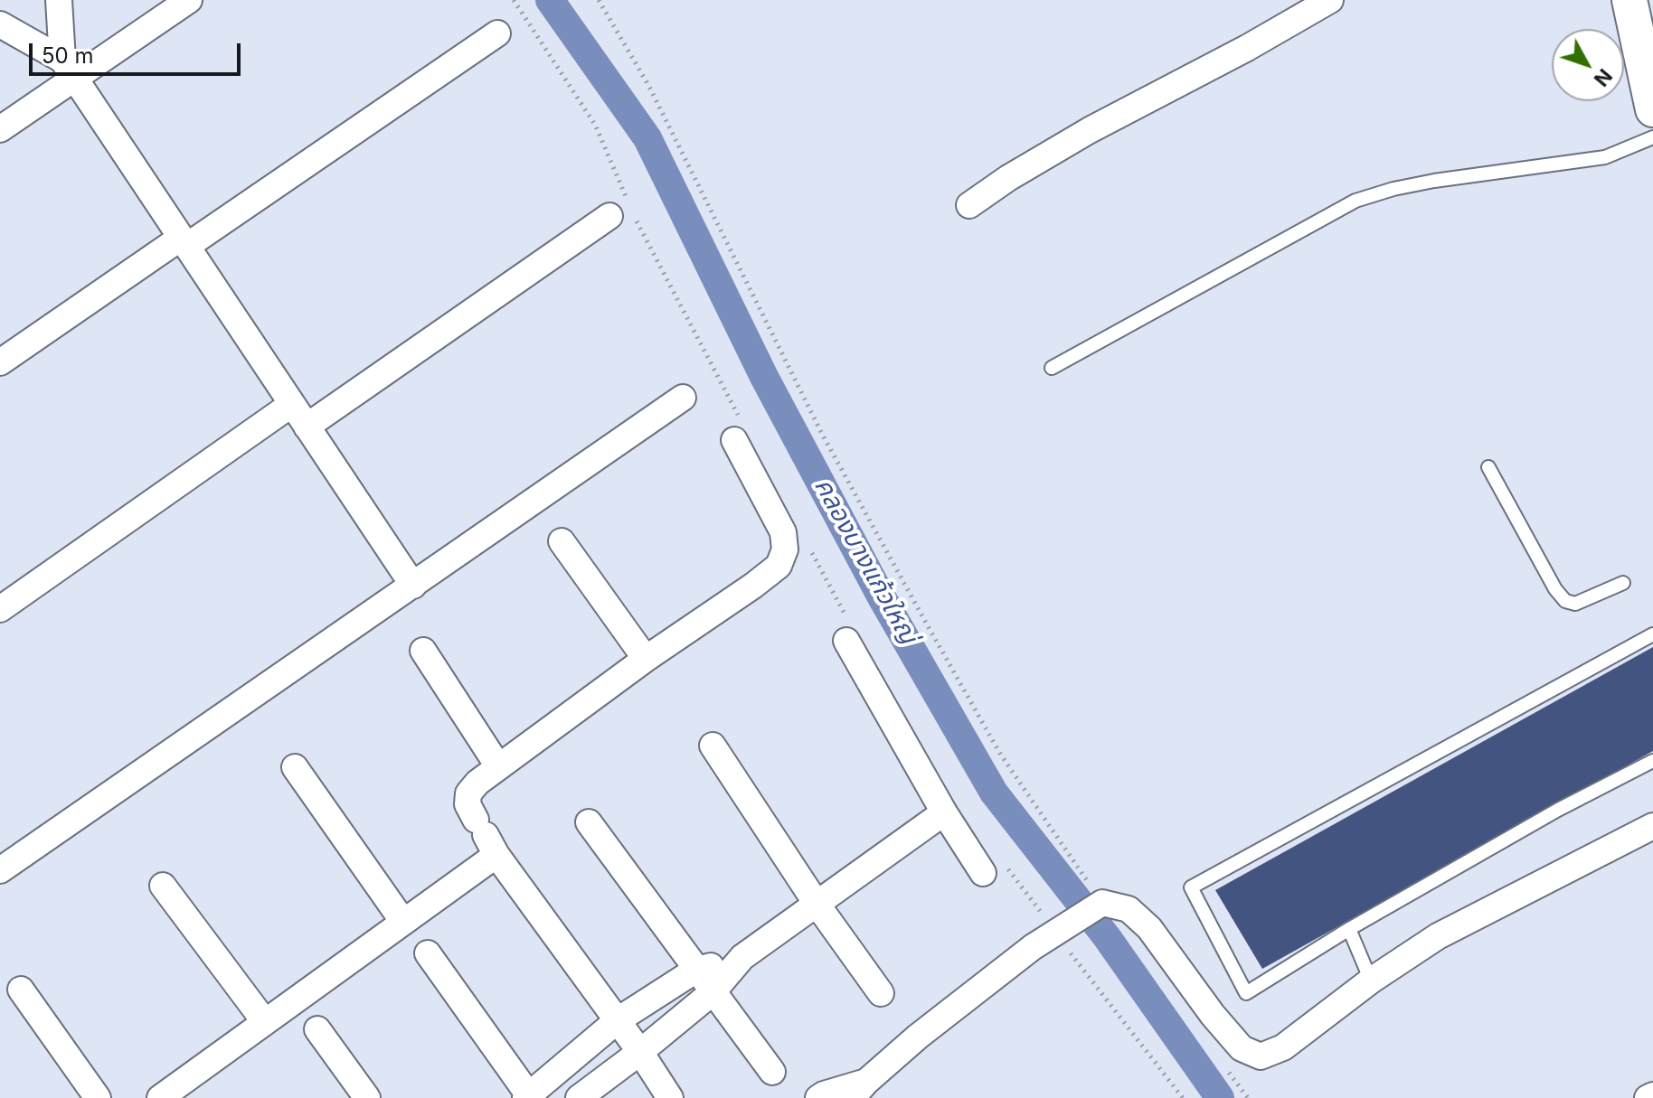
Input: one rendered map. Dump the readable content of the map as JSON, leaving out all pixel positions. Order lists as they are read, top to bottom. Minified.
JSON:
{"water":["คลองบางแก้วใหญ่"],"scale_bar":"50 m","north":"bottom right"}
